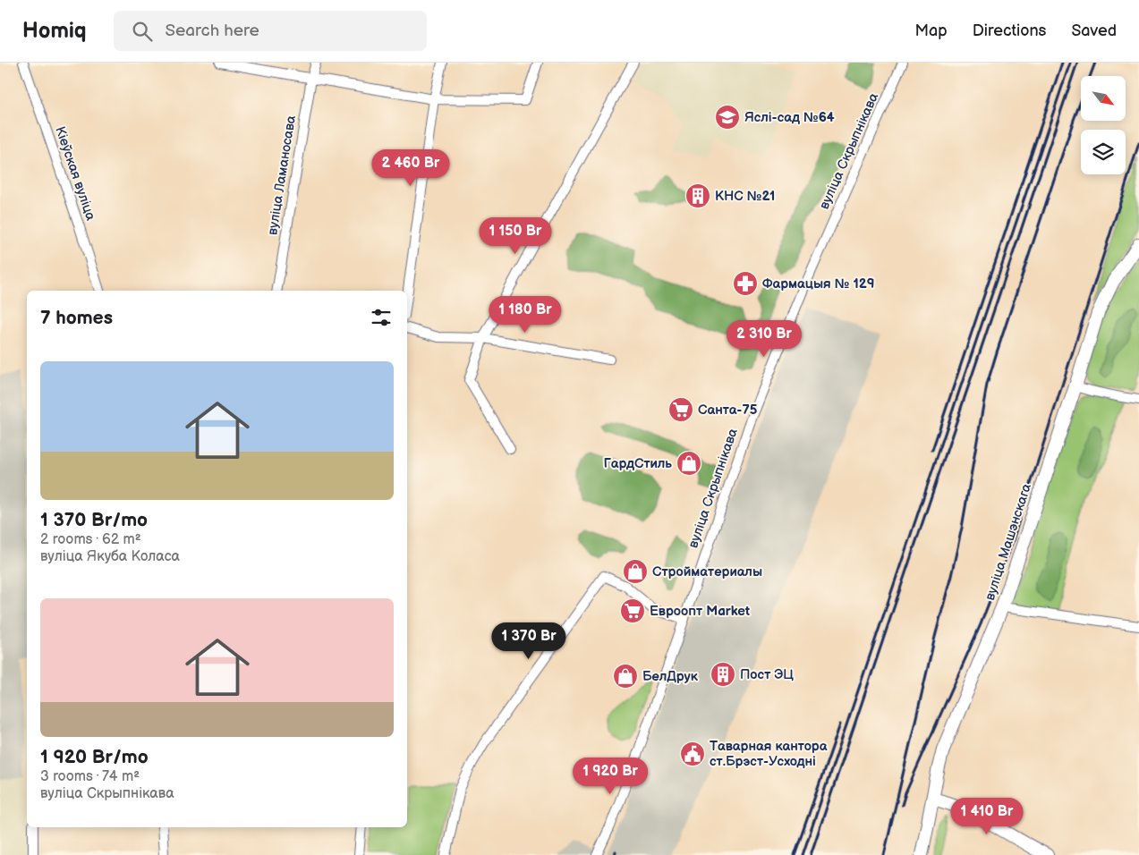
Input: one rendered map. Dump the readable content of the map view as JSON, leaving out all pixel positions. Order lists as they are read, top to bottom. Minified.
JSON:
{"streets":{"main road":["вуліца Машэнскага"],"street":["вуліца Скрыпнікава","Кіеўская вуліца","вуліца Ламаносава"]},"places":{"school or university":["Яслі-сад №64"],"building":["КНС №21","Пост ЭЦ"],"pharmacy":["Фармацыя № 129"],"supermarket":["Санта-75","Евроопт Market"],"shop":["ГардСтиль","Стройматериалы","БелДрук"],"public building":["Таварная кантора ст.Брэст-Усходні"]},"north":"bottom right","page":{"header":"Homiq","search":"Search here","nav":["Map","Directions","Saved"],"price":["2 460 Br","1 150 Br","1 180 Br","2 310 Br","1 370 Br","1 920 Br","1 410 Br"],"heading":"7 homes","list":[{"name":"1 370 Br/mo","note":"2 rooms · 62 m² · вуліца Якуба Коласа"},{"name":"1 920 Br/mo","note":"3 rooms · 74 m² · вуліца Скрыпнікава"}]}}
